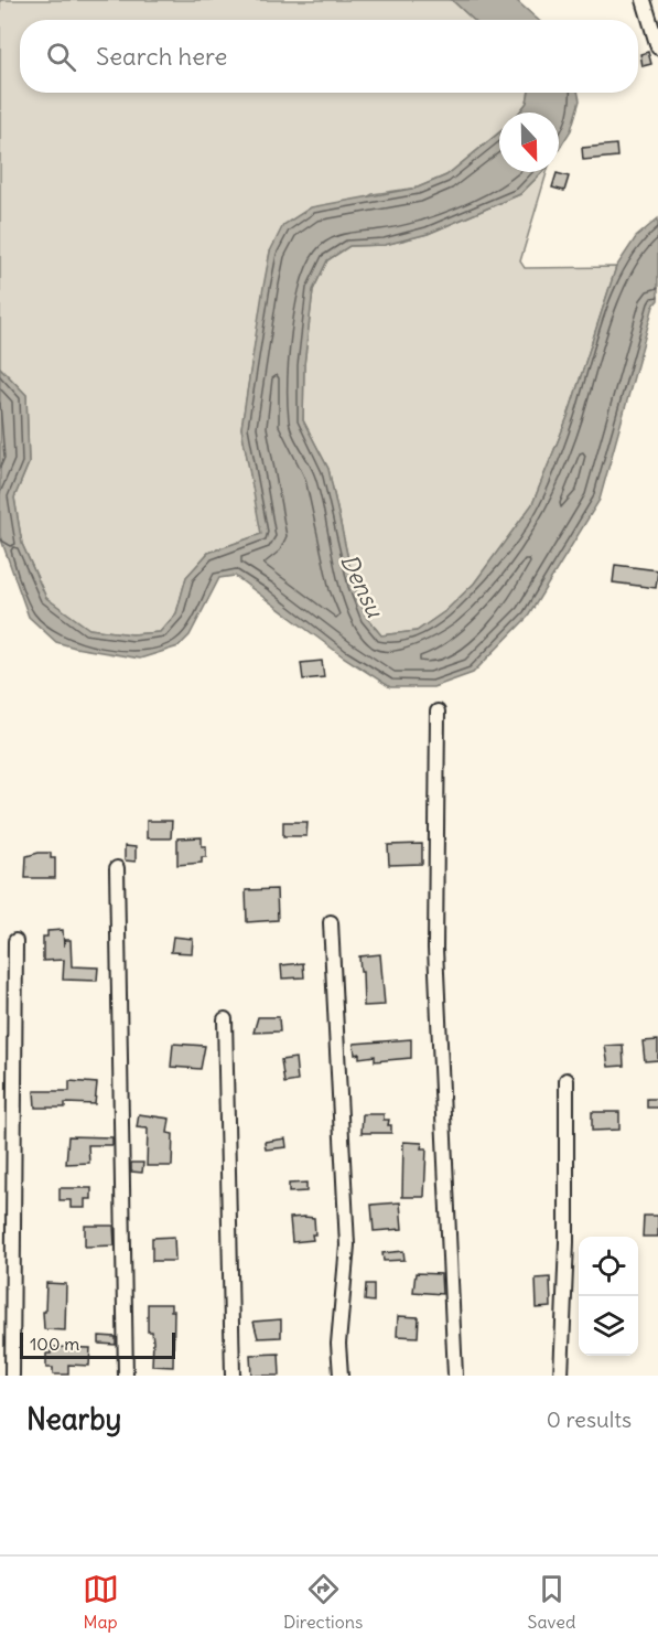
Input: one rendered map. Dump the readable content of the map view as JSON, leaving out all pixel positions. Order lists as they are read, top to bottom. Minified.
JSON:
{"water":["Densu"],"scale_bar":"100 m","north":"bottom","page":{"search":"Search here","scale":"100 m","heading":["Nearby","0 results"],"nav":["Map","Directions","Saved"]}}
